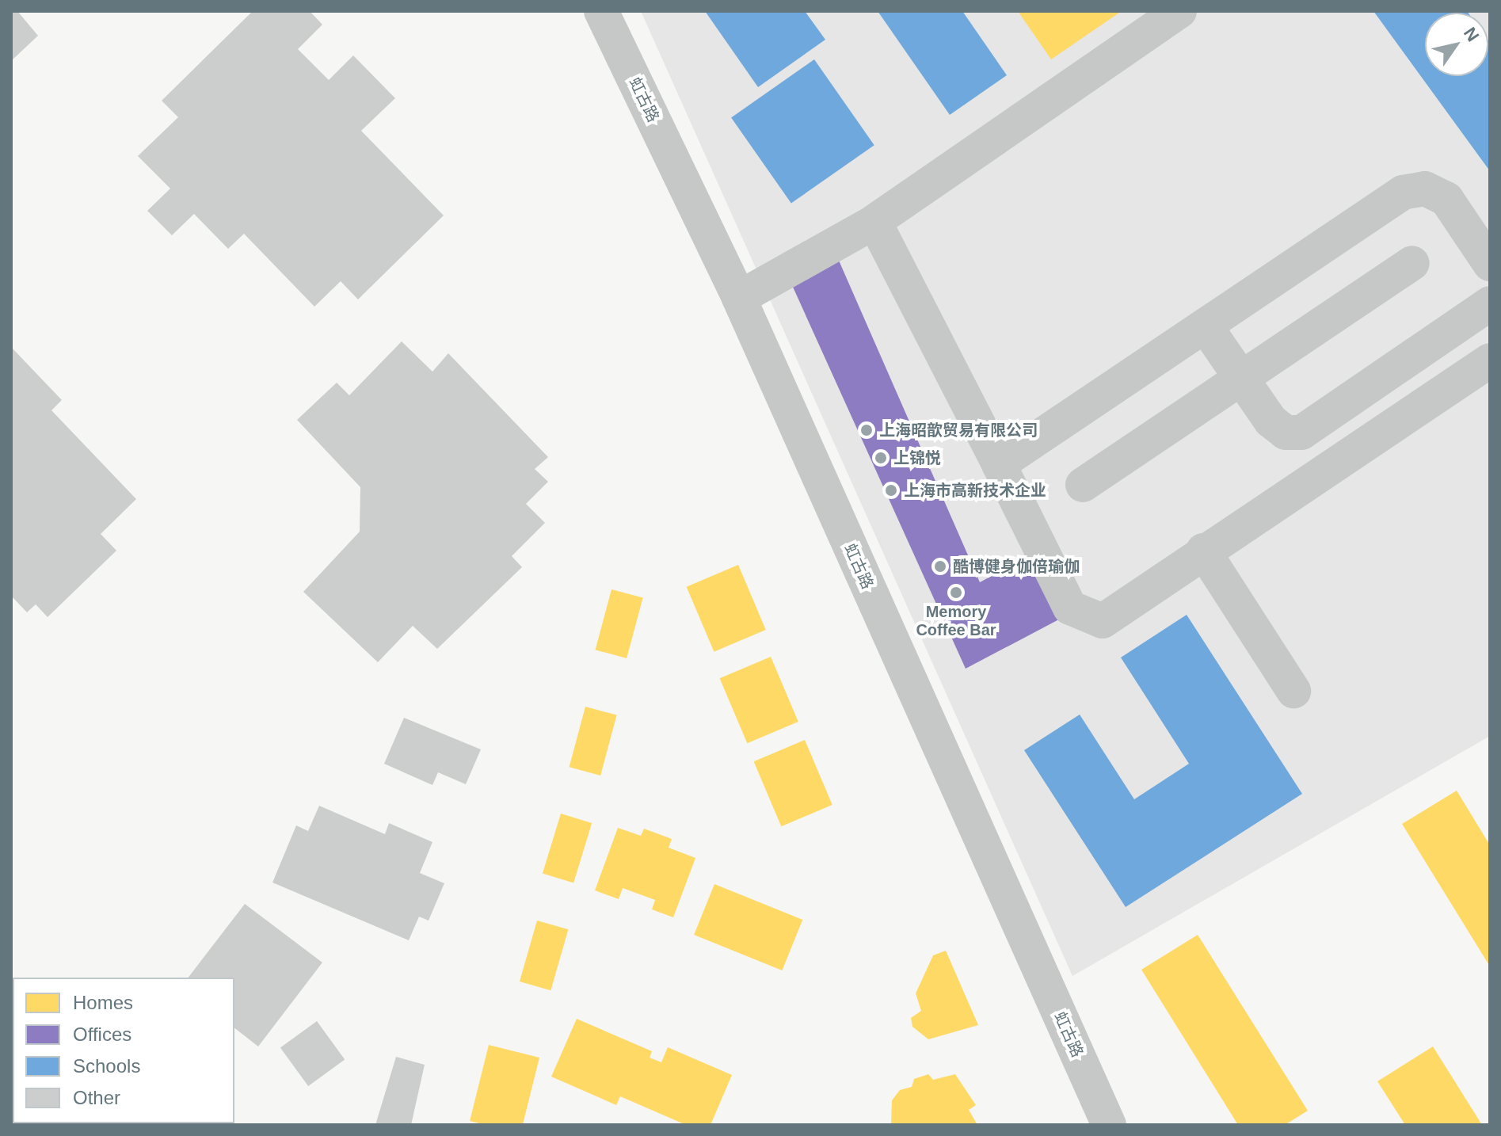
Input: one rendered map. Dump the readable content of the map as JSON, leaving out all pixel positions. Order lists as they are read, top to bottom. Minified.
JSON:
{"streets":{"street":["虹古路"]},"places":["上海昭歆贸易有限公司","上锦悦","上海市高新技术企业","酷博健身伽倍瑜伽","Memory Coffee Bar"],"legend":["Homes","Offices","Schools","Other"],"north":"top right"}
